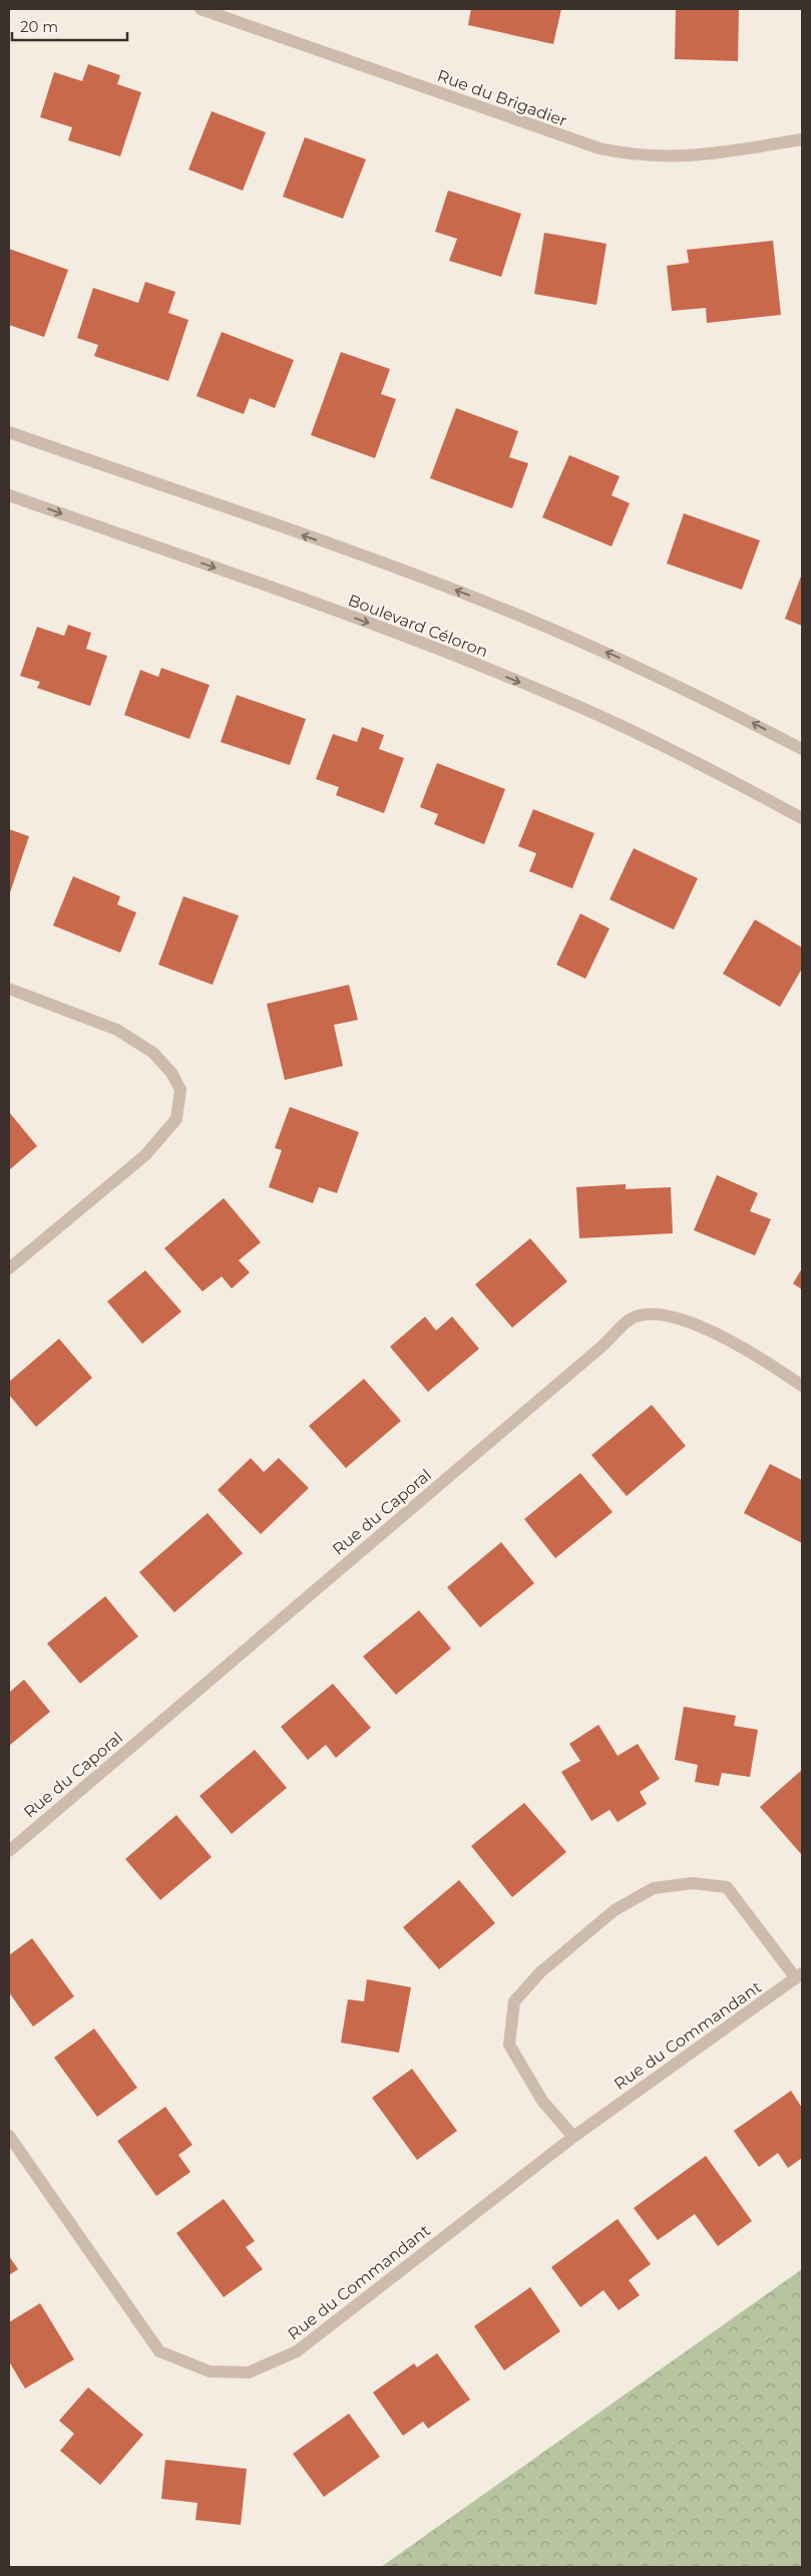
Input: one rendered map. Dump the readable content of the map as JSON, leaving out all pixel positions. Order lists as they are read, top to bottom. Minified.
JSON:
{"streets":{"street":["Rue du Brigadier","Boulevard Céloron","Rue du Caporal","Rue du Commandant"]},"scale_bar":"20 m"}
